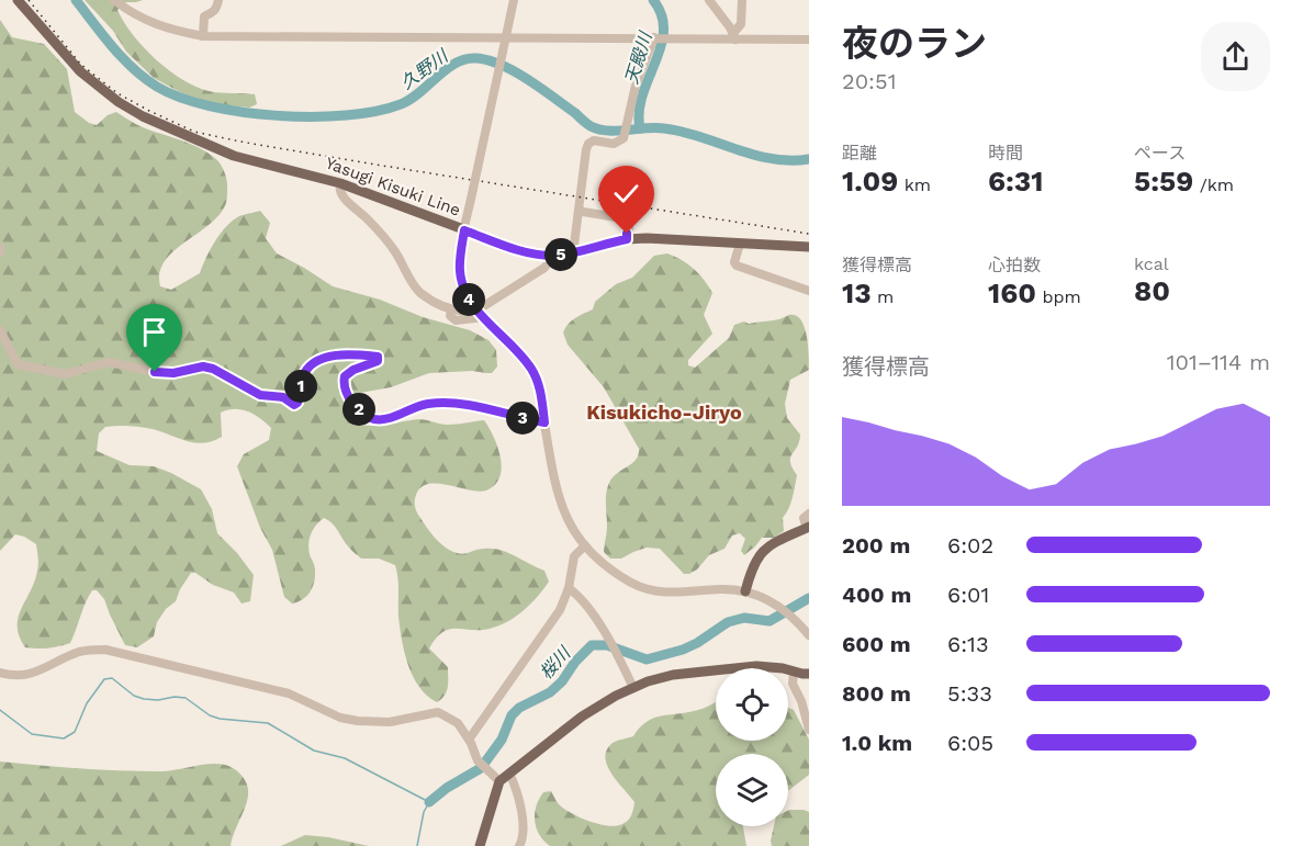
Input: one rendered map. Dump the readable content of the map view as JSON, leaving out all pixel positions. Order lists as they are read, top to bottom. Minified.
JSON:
{"streets":{"main road":["Yasugi Kisuki Line"]},"districts":["Kisukicho-Jiryo"],"water":["天殿川","久野川","桜川"],"page":{"heading":["夜のラン","20:51"],"stats":[["距離","1.09 km"],["時間","6:31"],["ペース","5:59 /km"],["獲得標高","13 m"],["心拍数","160 bpm"],["kcal","80"]],"pins":["5","4","1","2","3"],"chart":["獲得標高","101–114 m"],"list":[{"name":"200 m","note":"6:02"},{"name":"400 m","note":"6:01"},{"name":"600 m","note":"6:13"},{"name":"800 m","note":"5:33"},{"name":"1.0 km","note":"6:05"}]}}
